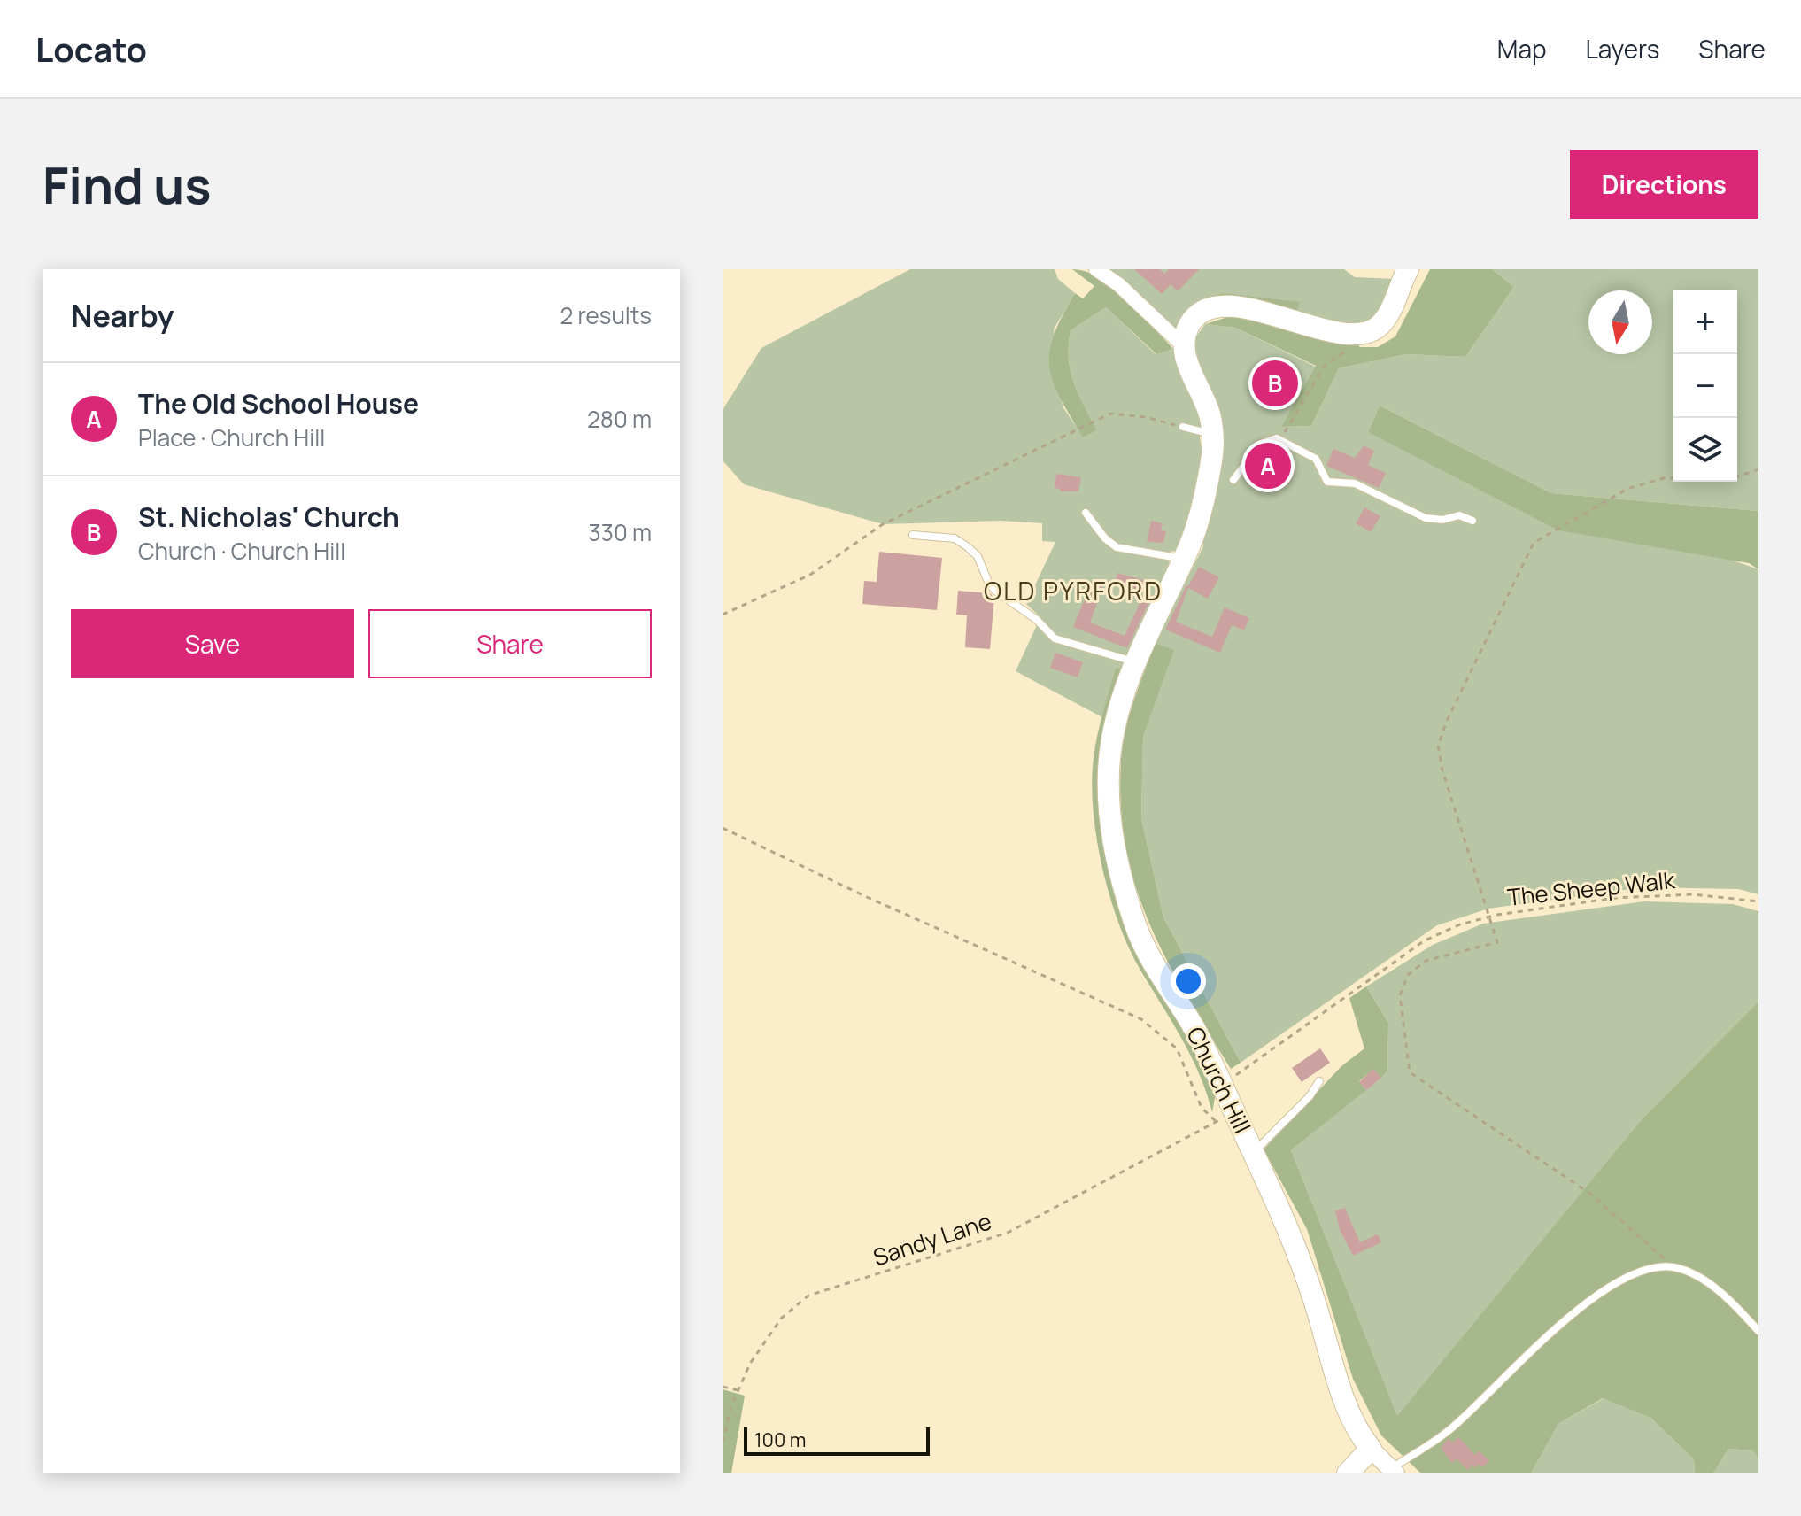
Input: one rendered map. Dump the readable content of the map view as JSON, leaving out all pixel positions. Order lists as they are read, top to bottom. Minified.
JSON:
{"streets":{"main road":["Church Hill"],"path":["The Sheep Walk","Sandy Lane"]},"crossings":[["The Sheep Walk","Church Hill"]],"districts":["OLD PYRFORD"],"scale_bar":"100 m","north":"bottom","page":{"header":"Locato","nav":["Map","Layers","Share"],"buttons":["Directions",["Save","Share"]],"title":"Find us","heading":["Nearby","2 results"],"map_buttons":["+","−"],"pins":["B","A"],"list":[{"mark":"A","name":"The Old School House","note":"Place · Church Hill","value":"280 m"},{"mark":"B","name":"St. Nicholas' Church","note":"Church · Church Hill","value":"330 m"}],"scale":"100 m"}}
